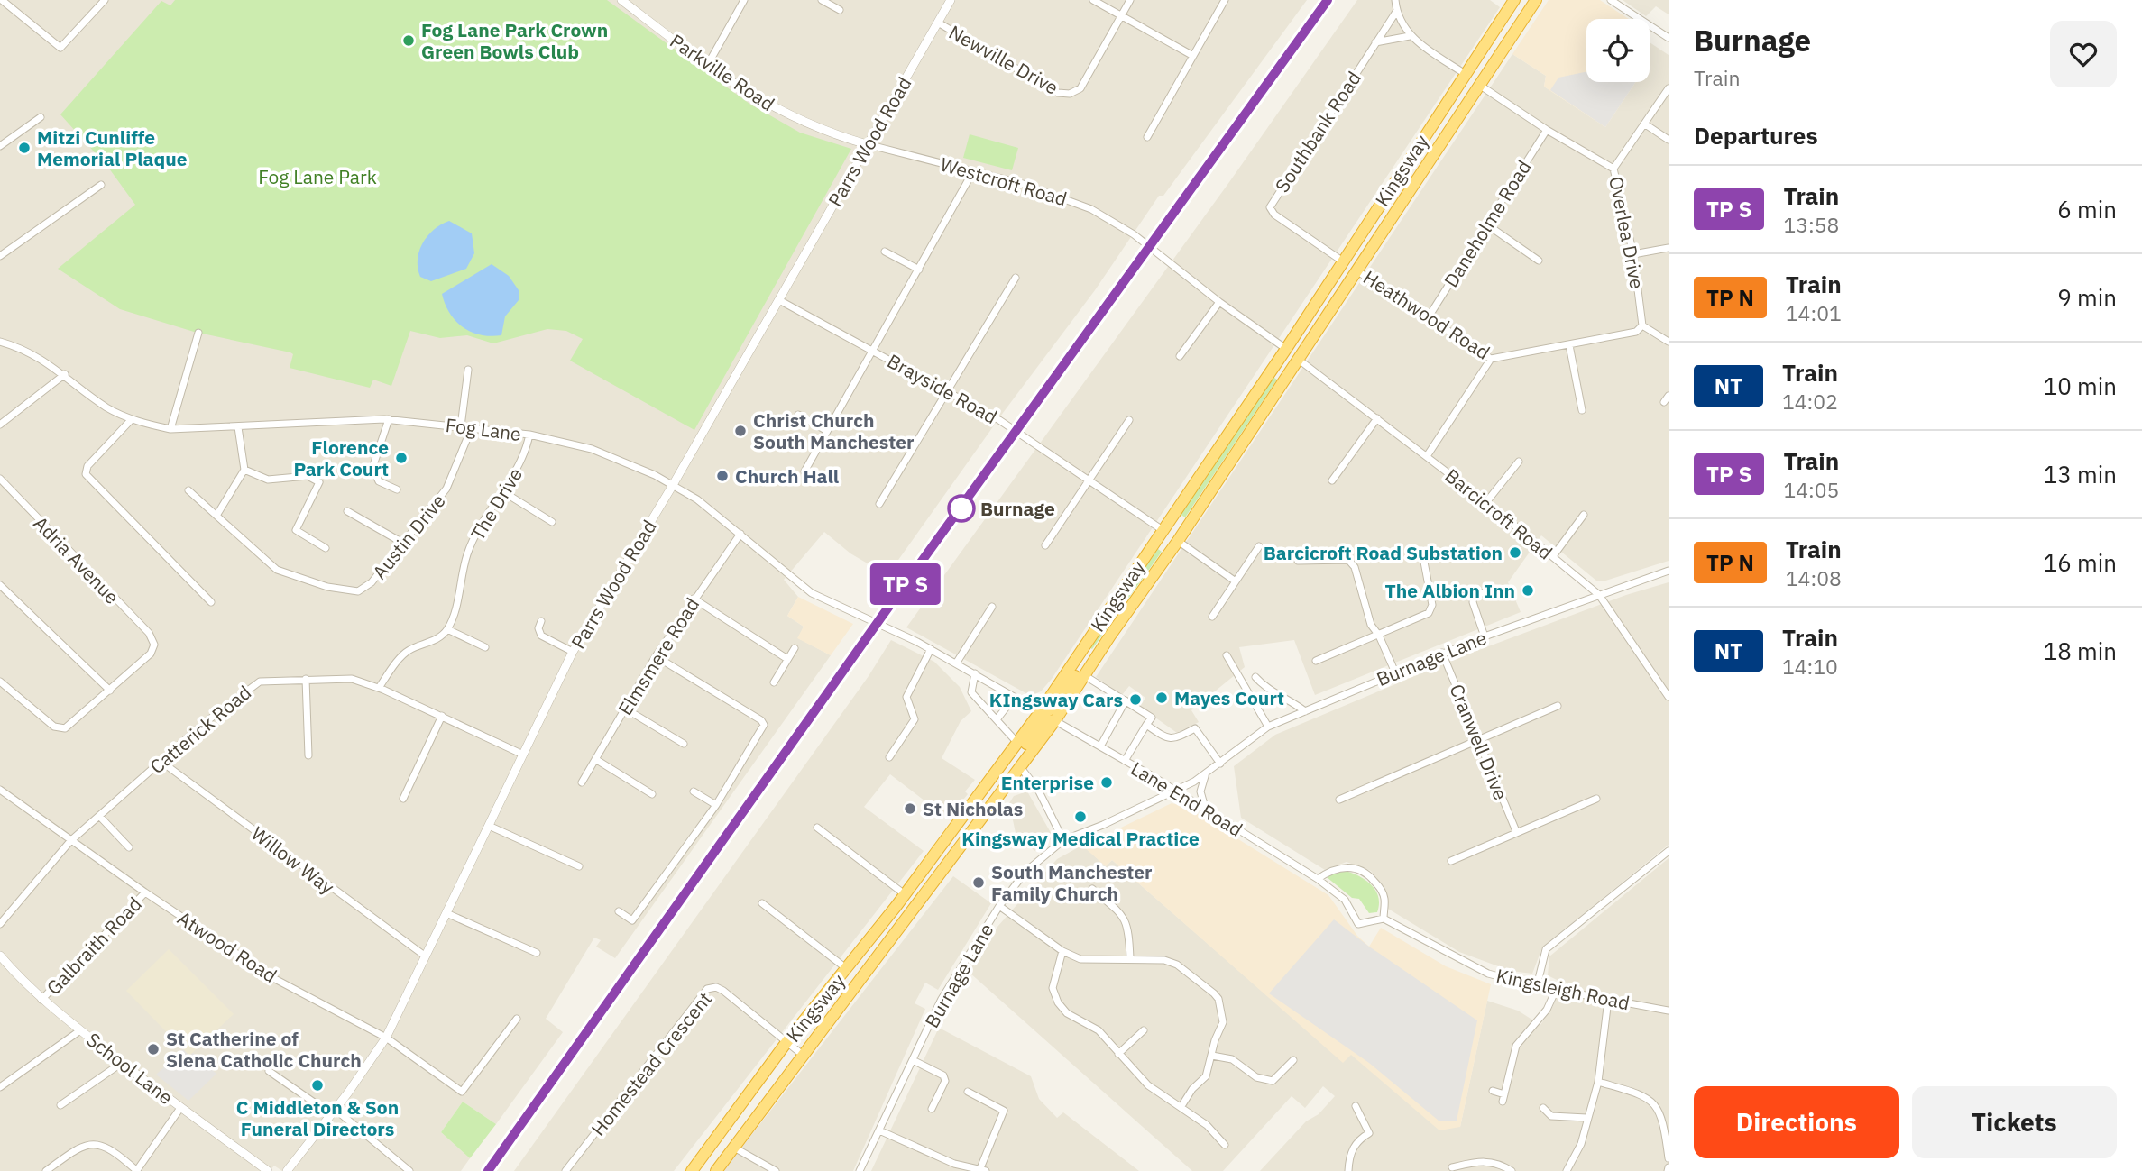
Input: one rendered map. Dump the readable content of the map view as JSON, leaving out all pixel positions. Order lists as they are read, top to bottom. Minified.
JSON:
{"streets":{"highway":["Kingsway"],"street":["Newville Drive","Parkville Road","Southbank Road","Parrs Wood Road","Westcroft Road","Daneholme Road","Overlea Drive","Heathwood Road","Brayside Road","Fog Lane","The Drive","Barcicroft Road","Austin Drive","Adria Avenue","Elmsmere Road","Burnage Lane","Catterick Road","Cranwell Drive","Lane End Road","Willow Way","Galbraith Road","Atwood Road","Kingsleigh Road","Homestead Crescent","School Lane"]},"crossings":[["Newville Drive","Parrs Wood Road"],["Parkville Road","Parrs Wood Road"],["Parkville Road","Westcroft Road"],["Southbank Road","Kingsway"],["Parrs Wood Road","Westcroft Road"],["Parrs Wood Road","Brayside Road"],["Parrs Wood Road","Fog Lane"],["Parrs Wood Road","Catterick Road"],["Parrs Wood Road","Willow Way"],["Parrs Wood Road","Atwood Road"],["Kingsway","Westcroft Road"],["Kingsway","Heathwood Road"],["Kingsway","Brayside Road"],["Kingsway","Fog Lane"],["Kingsway","Barcicroft Road"],["Kingsway","Lane End Road"],["Kingsway","Homestead Crescent"],["Daneholme Road","Heathwood Road"],["Overlea Drive","Heathwood Road"],["Fog Lane","The Drive"],["Fog Lane","Austin Drive"],["Fog Lane","Elmsmere Road"],["Fog Lane","Lane End Road"],["Barcicroft Road","Burnage Lane"],["Burnage Lane","Cranwell Drive"],["Burnage Lane","Lane End Road"],["Catterick Road","Willow Way"],["Catterick Road","Atwood Road"],["Lane End Road","Kingsleigh Road"],["Galbraith Road","Atwood Road"],["Galbraith Road","School Lane"]],"parks":["Fog Lane Park"],"places":["Fog Lane Park Crown Green Bowls Club","Mitzi Cunliffe Memorial Plaque","Christ Church South Manchester","Florence Park Court","Church Hall","Burnage","Barcicroft Road Substation","The Albion Inn","Mayes Court","KIngsway Cars","Enterprise","St Nicholas","Kingsway Medical Practice","South Manchester Family Church","St Catherine of Siena Catholic Church","C Middleton & Son Funeral Directors"],"page":{"on_map":"TP S","heading":[["Burnage","Train"],"Departures"],"list":[{"mark":"TP S","name":"Train","note":"13:58","value":"6 min"},{"mark":"TP N","name":"Train","note":"14:01","value":"9 min"},{"mark":"NT","name":"Train","note":"14:02","value":"10 min"},{"mark":"TP S","name":"Train","note":"14:05","value":"13 min"},{"mark":"TP N","name":"Train","note":"14:08","value":"16 min"},{"mark":"NT","name":"Train","note":"14:10","value":"18 min"}],"buttons":["Directions","Tickets"]}}
